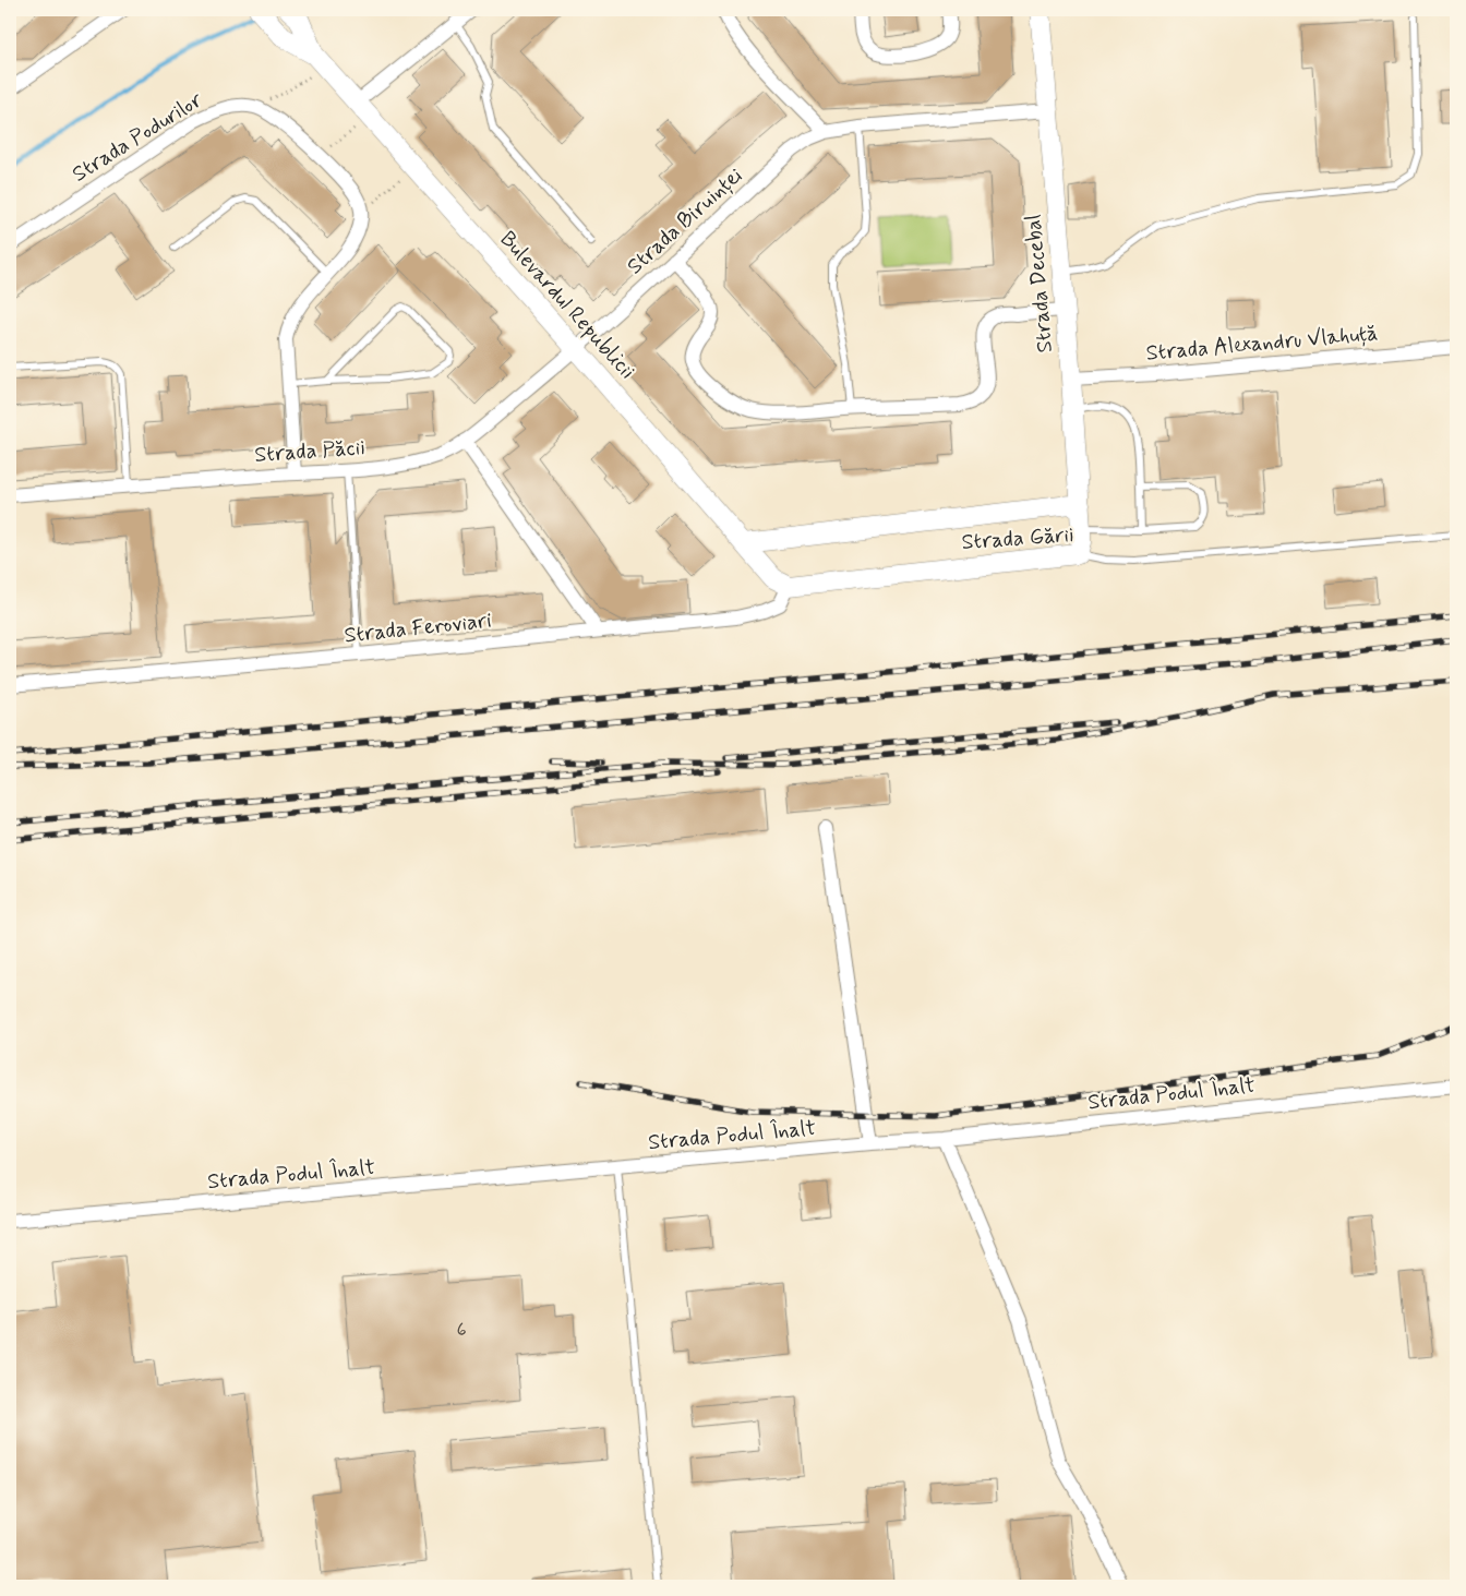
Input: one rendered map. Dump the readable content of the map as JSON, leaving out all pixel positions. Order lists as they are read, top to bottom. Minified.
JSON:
{"streets":{"street":["Strada Podurilor","Strada Biruinței","Strada Decebal","Bulevardul Republicii","Strada Alexandru Vlahuță","Strada Păcii","Strada Gării","Strada Feroviari","Strada Podul Înalt"]},"crossings":[["Strada Podurilor","Strada Păcii"],["Strada Biruinței","Strada Decebal"],["Strada Biruinței","Bulevardul Republicii"],["Strada Biruinței","Strada Păcii"],["Strada Decebal","Strada Alexandru Vlahuță"],["Strada Decebal","Strada Gării"],["Bulevardul Republicii","Strada Păcii"],["Bulevardul Republicii","Strada Gării"]],"house_numbers":["6"]}
